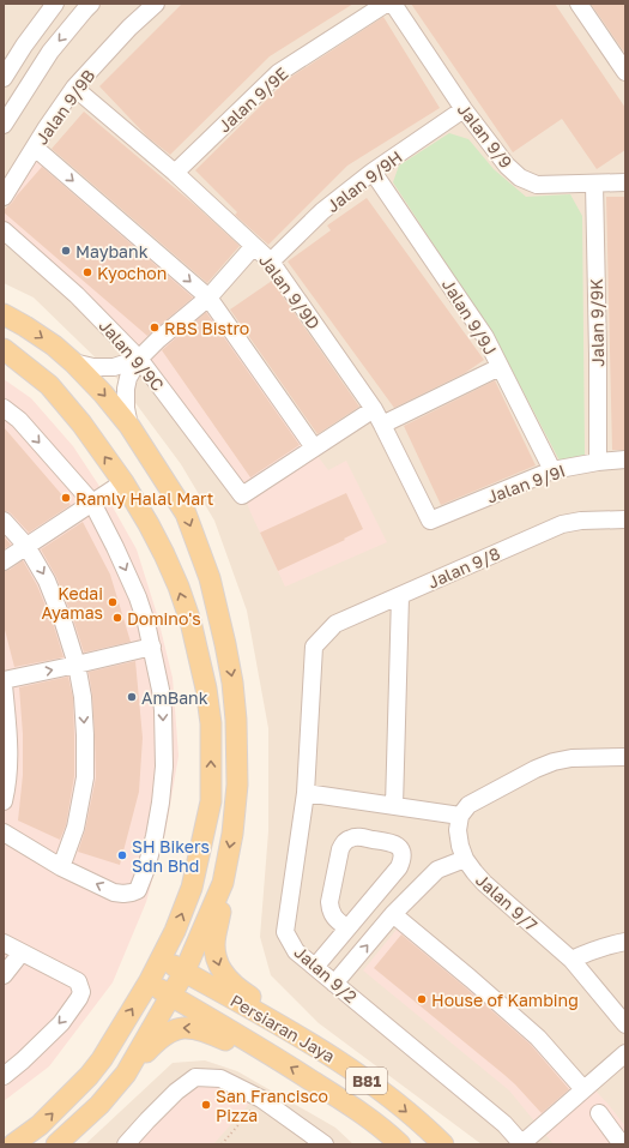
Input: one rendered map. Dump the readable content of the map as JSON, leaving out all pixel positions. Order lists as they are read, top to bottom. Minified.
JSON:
{"streets":{"main road":["Persiaran Jaya","B81"],"street":["Jalan 9/9E","Jalan 9/9B","Jalan 9/9","Jalan 9/9H","Jalan 9/9D","Jalan 9/9J","Jalan 9/9K","Jalan 9/9C","Jalan 9/9I","Jalan 9/8","Jalan 9/7","Jalan 9/2"]},"crossings":[["Jalan 9/9E","Jalan 9/9D"],["Jalan 9/9B","Jalan 9/9D"],["Jalan 9/9","Jalan 9/9H"],["Jalan 9/9","Jalan 9/9K"],["Jalan 9/9H","Jalan 9/9D"],["Jalan 9/9H","Jalan 9/9J"],["Jalan 9/9D","Jalan 9/9I"],["Jalan 9/9J","Jalan 9/9I"],["Jalan 9/9K","Jalan 9/9I"],["Jalan 9/8","Jalan 9/2"]],"places":["Maybank","Kyochon","RBS Bistro","Ramly Halal Mart","Kedai Ayamas","Domino's","AmBank","SH Bikers Sdn Bhd","House of Kambing","San Francisco Pizza"]}
